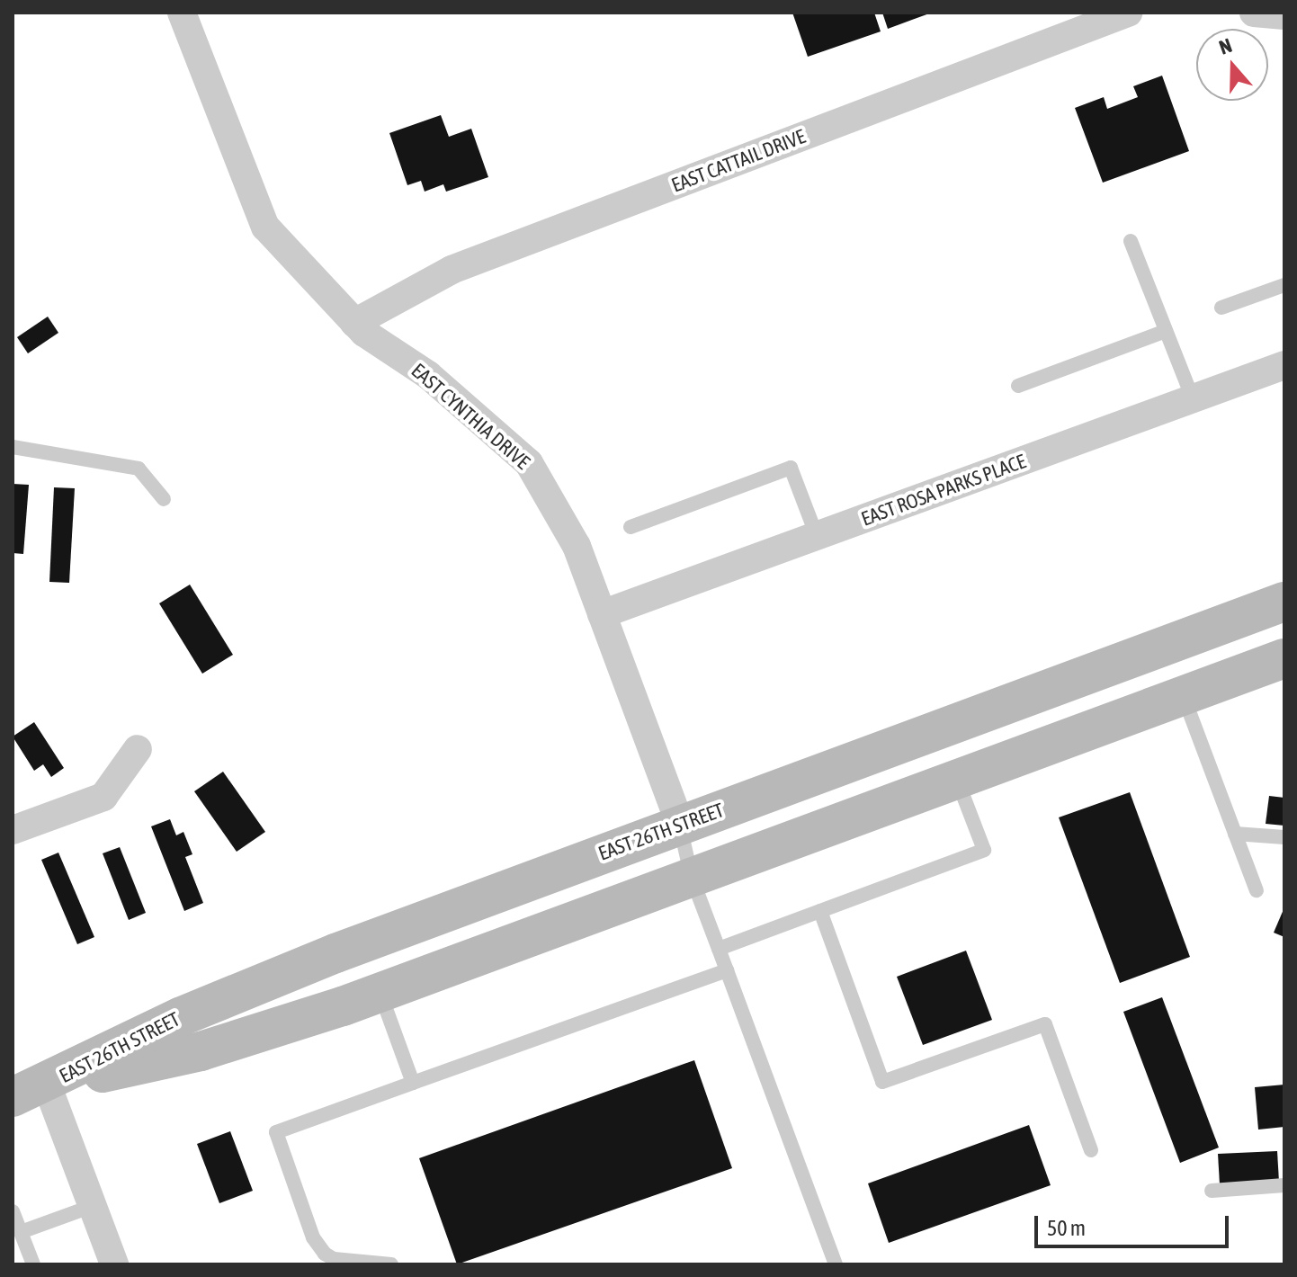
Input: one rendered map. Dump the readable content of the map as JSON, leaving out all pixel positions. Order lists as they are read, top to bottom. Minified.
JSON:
{"streets":{"main road":["EAST 26TH STREET"],"street":["EAST CATTAIL DRIVE","EAST CYNTHIA DRIVE","EAST ROSA PARKS PLACE"]},"crossings":[["EAST CATTAIL DRIVE","EAST CYNTHIA DRIVE"],["EAST CYNTHIA DRIVE","EAST ROSA PARKS PLACE"],["EAST CYNTHIA DRIVE","EAST 26TH STREET"]],"scale_bar":"50 m","north":"top"}
